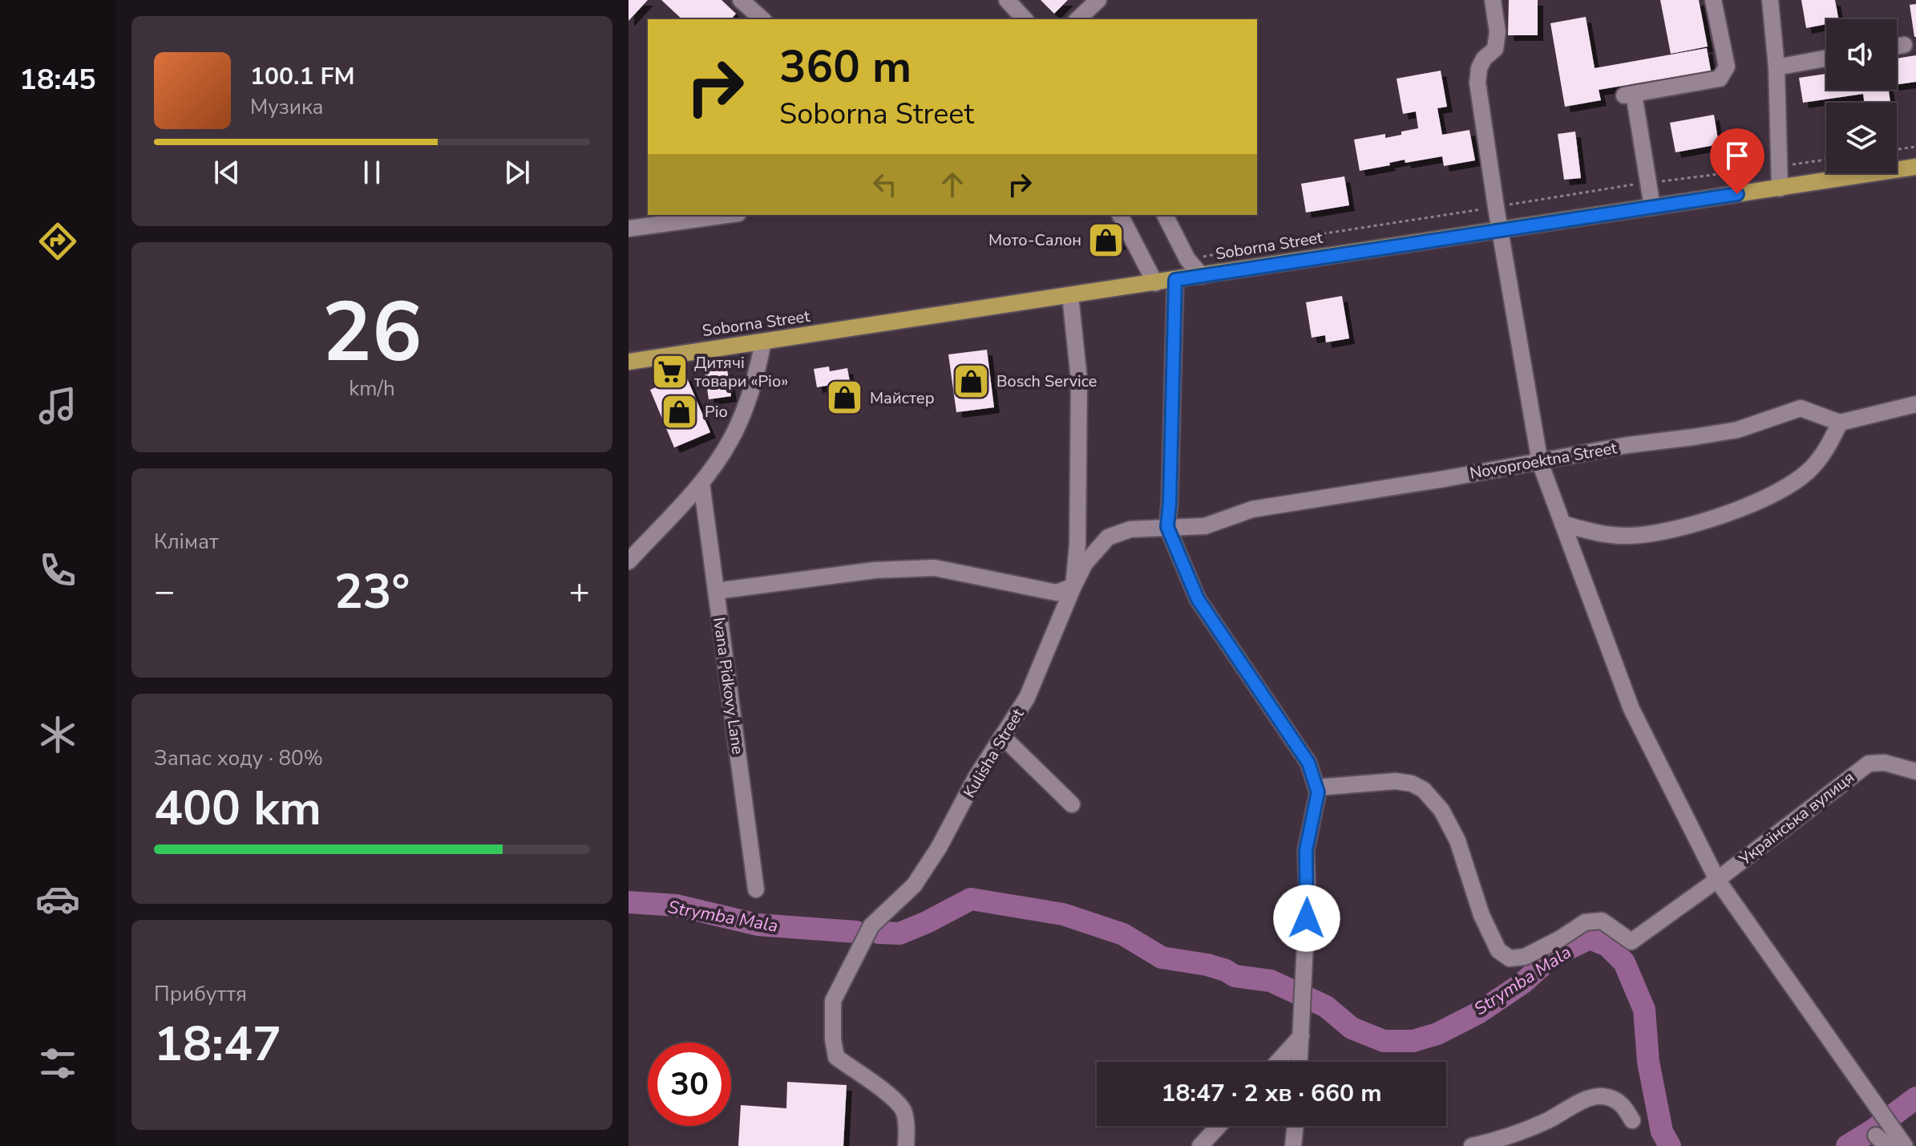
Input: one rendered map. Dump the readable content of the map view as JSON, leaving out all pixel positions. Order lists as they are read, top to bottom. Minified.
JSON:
{"streets":{"main road":["Soborna Street"],"street":["Novoproektna Street","Ivana Pidkovy Lane","Kulisha Street","Українська вулиця"]},"crossings":[["Soborna Street","Kulisha Street"],["Novoproektna Street","Kulisha Street"]],"water":["Strymba Mala"],"places":{"shop":["Мото-Салон","Bosch Service","Майстер","Ріо"],"supermarket":["Дитячі товари «Ріо»"]},"page":{"tabs":"18:45","turn":["360 m","Soborna Street"],"song":["100.1 FM","Музика"],"tile":[["26","km/h"],"Клімат",["Запас ходу · 80%","400 km"],["Прибуття","18:47"]],"heat":["−","23°","+"],"limit":"30","trip":"18:47 · 2 хв · 660 m"}}
